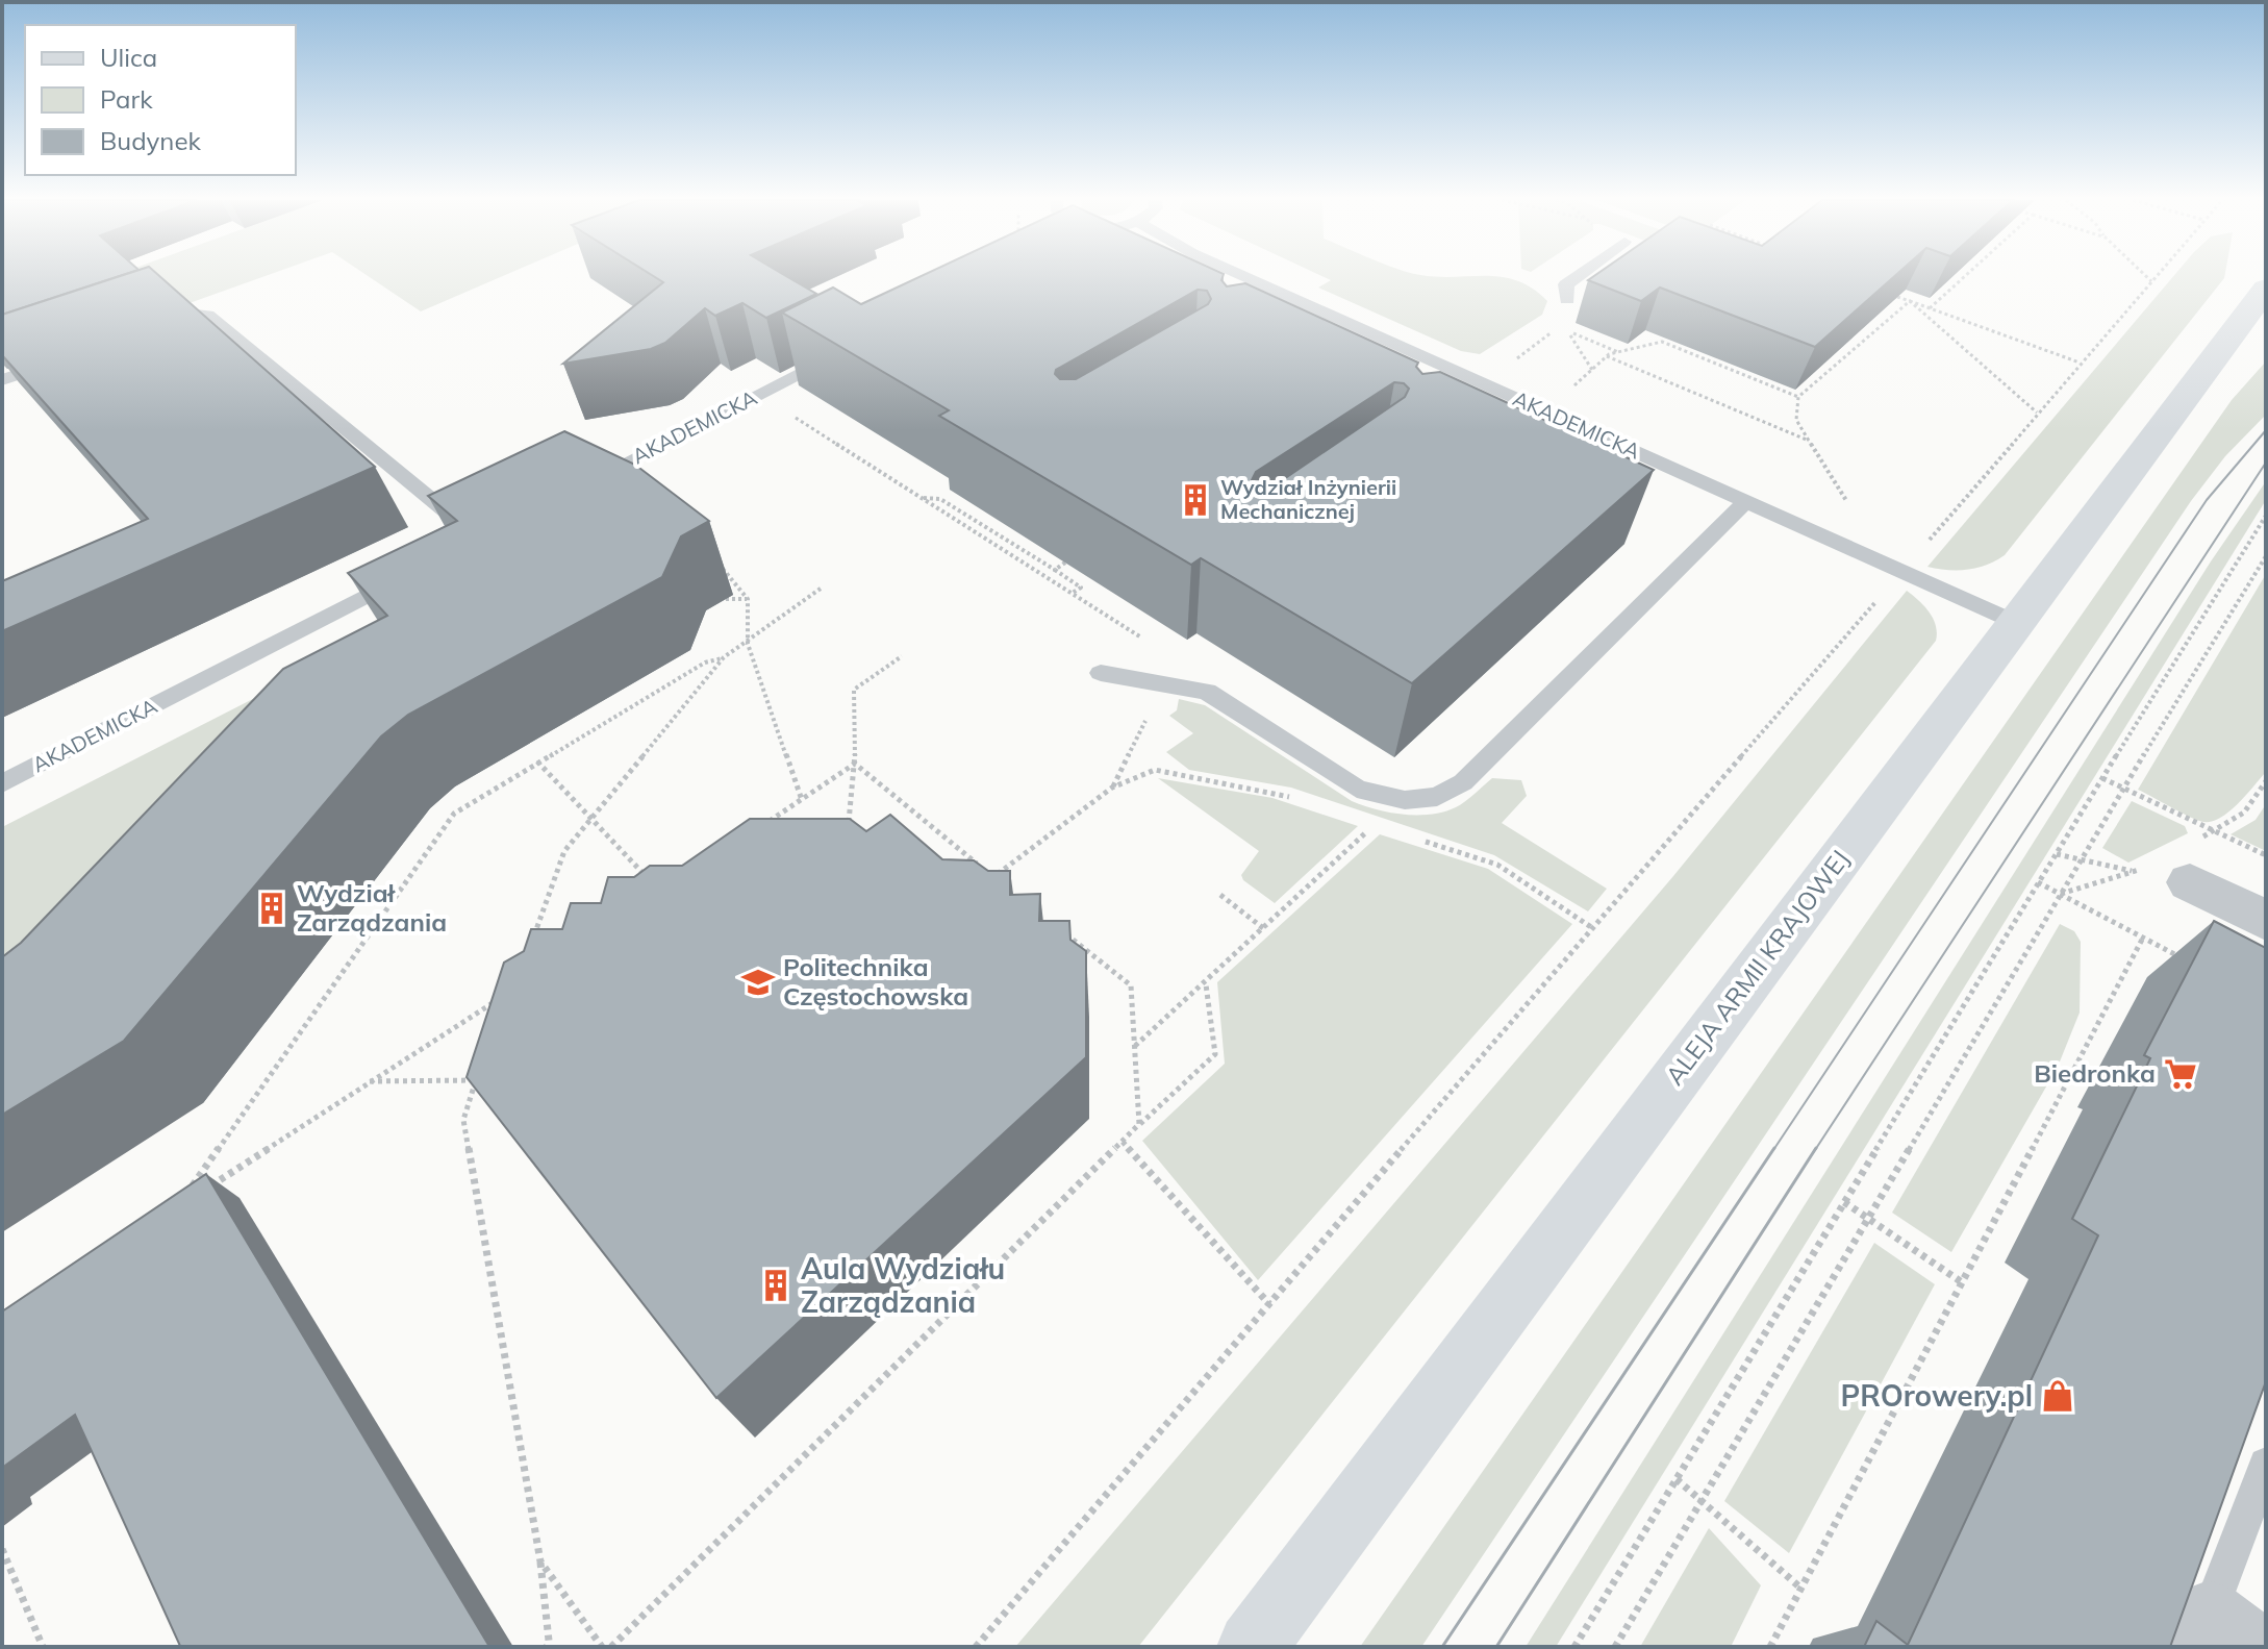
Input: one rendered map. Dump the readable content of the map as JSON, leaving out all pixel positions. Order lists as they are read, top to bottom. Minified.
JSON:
{"streets":{"main road":["ALEJA ARMII KRAJOWEJ"],"lane":["AKADEMICKA"]},"crossings":[["AKADEMICKA","ALEJA ARMII KRAJOWEJ"]],"places":{"building":["Wydział Inżynierii Mechanicznej","Wydział Zarządzania","Aula Wydziału Zarządzania"],"school or university":["Politechnika Częstochowska"],"supermarket":["Biedronka"],"shop":["PROrowery.pl"]},"legend":["Ulica","Park","Budynek"]}
